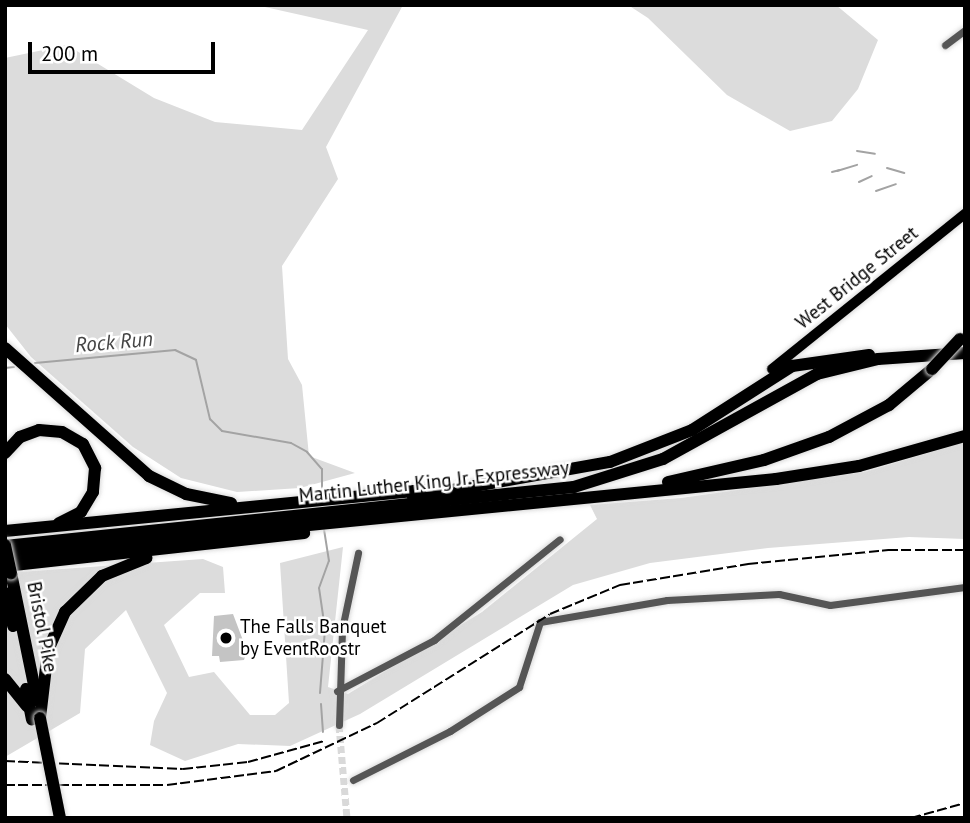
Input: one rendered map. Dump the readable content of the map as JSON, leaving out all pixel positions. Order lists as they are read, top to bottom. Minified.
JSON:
{"streets":{"highway":["Martin Luther King Jr. Expressway","Bristol Pike"],"main road":["West Bridge Street"]},"crossings":[["Martin Luther King Jr. Expressway","Bristol Pike"]],"water":["Rock Run"],"places":["The Falls Banquet by EventRoostr"],"scale_bar":"200 m"}
